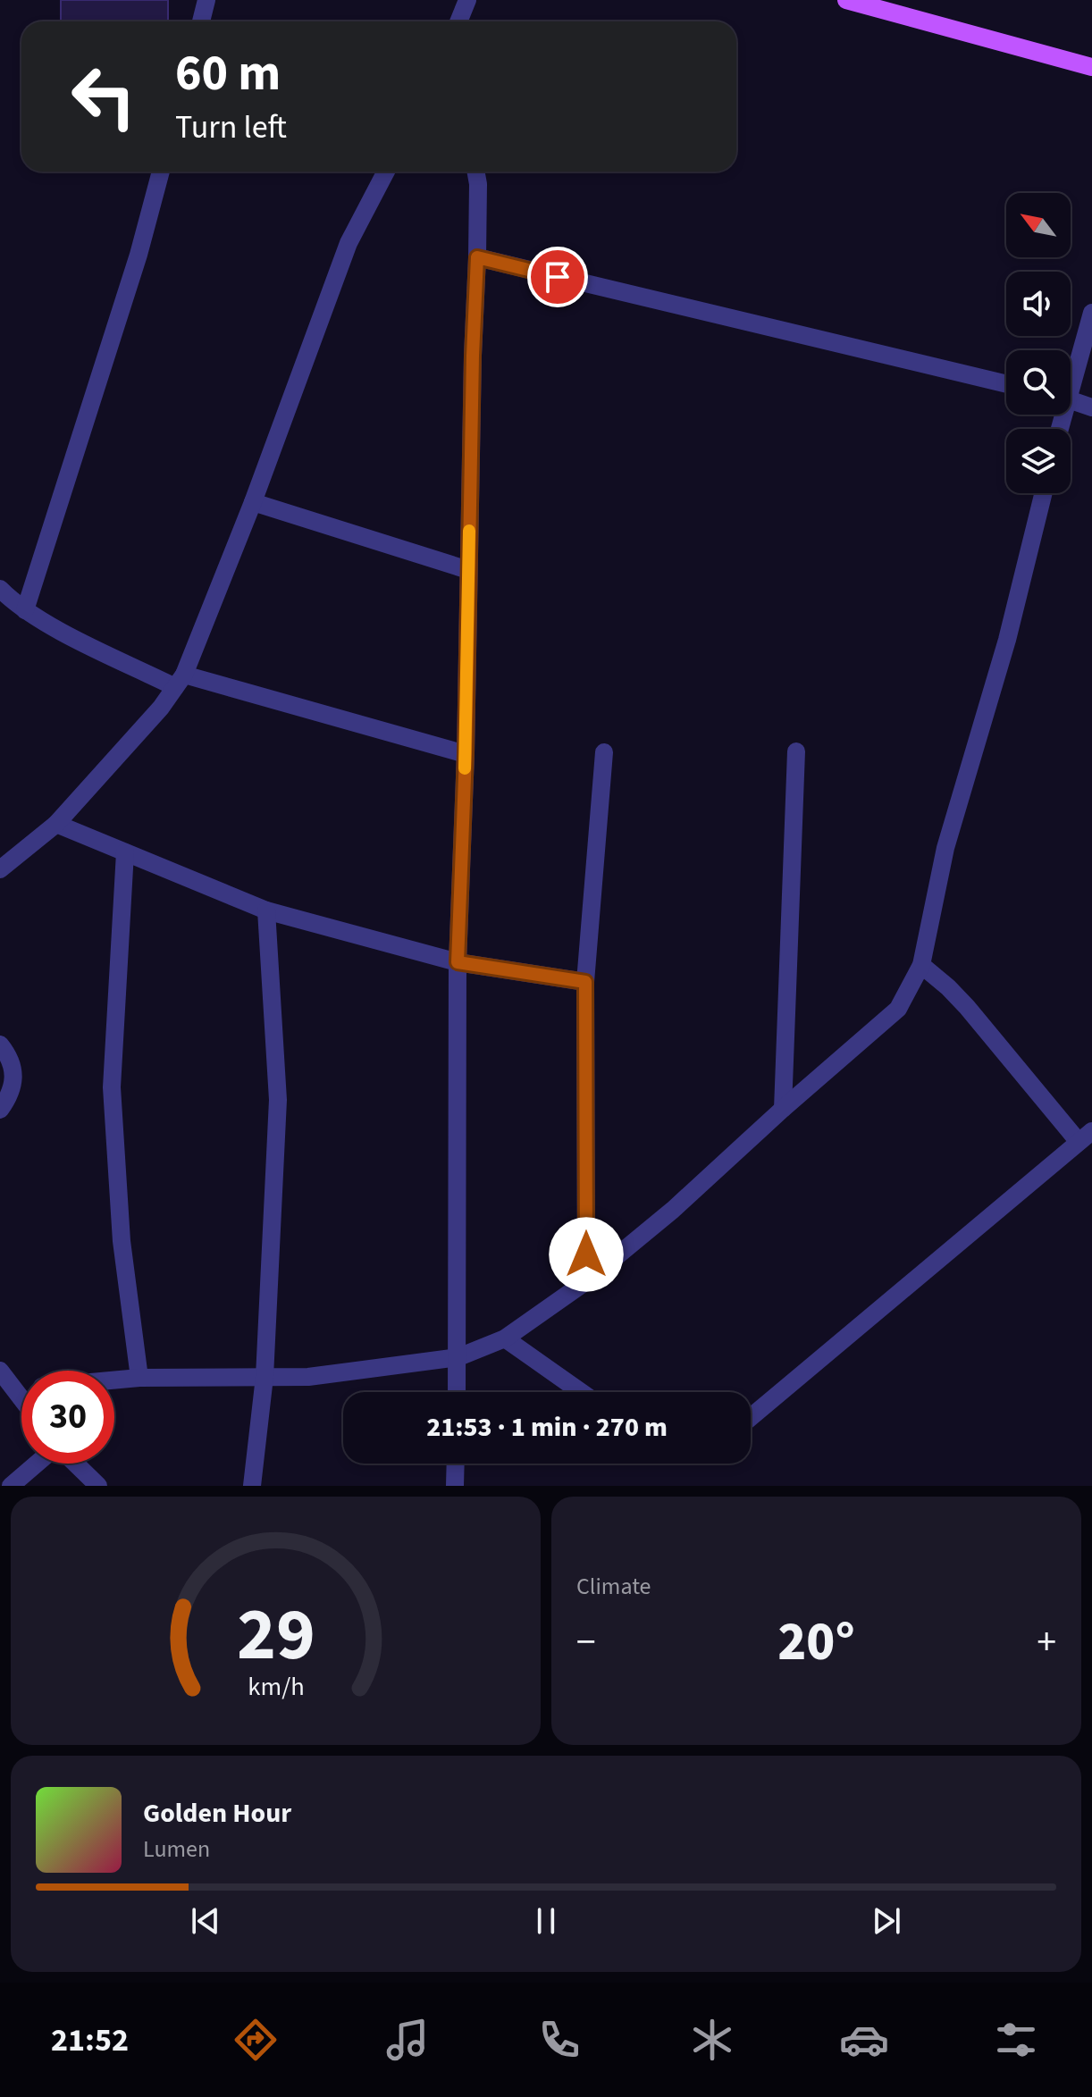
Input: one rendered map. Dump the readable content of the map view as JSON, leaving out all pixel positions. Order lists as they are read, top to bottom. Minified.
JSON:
{"north":"top left","page":{"turn":["60 m","Turn left"],"limit":"30","trip":"21:53 · 1 min · 270 m","tile":"Climate","heat":["−","20°","+"],"song":["Golden Hour","Lumen"],"tabs":"21:52","gauge":["29","km/h"]}}
